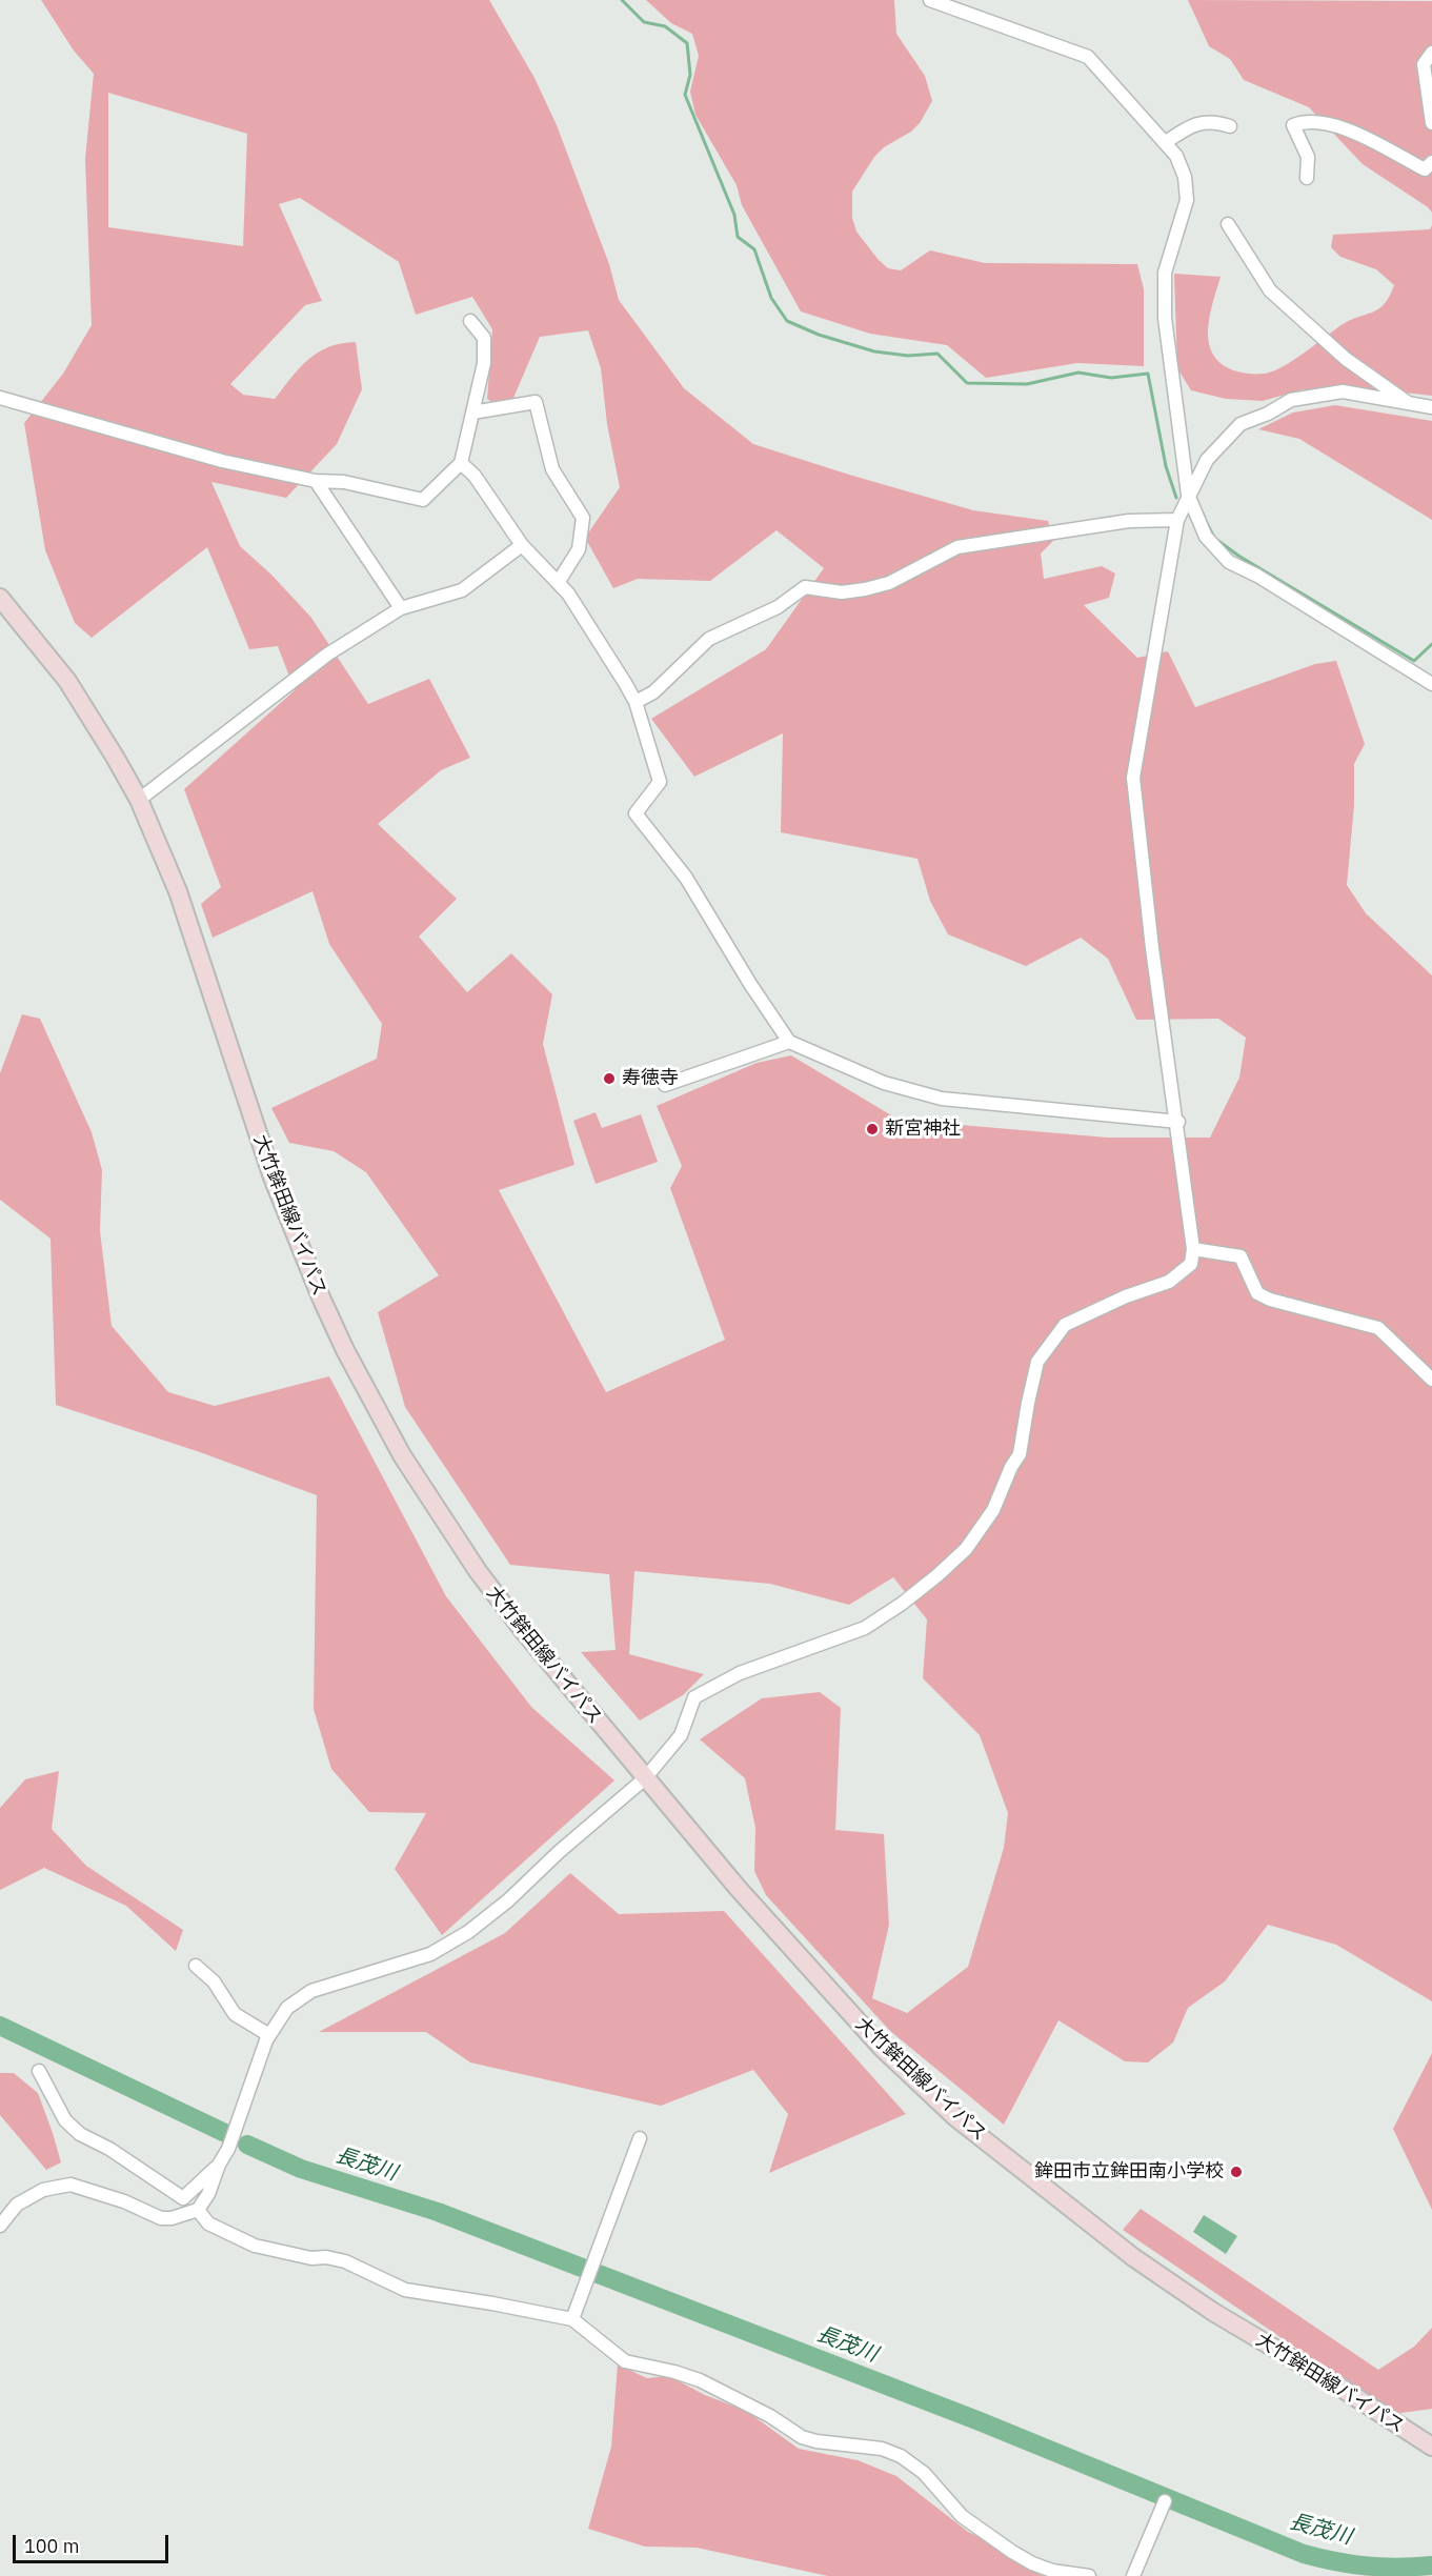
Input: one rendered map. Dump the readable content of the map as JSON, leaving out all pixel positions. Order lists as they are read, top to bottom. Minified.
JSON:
{"streets":{"main road":["大竹鉾田線バイパス"]},"water":["長茂川"],"places":["寿徳寺","新宮神社","鉾田市立鉾田南小学校"],"scale_bar":"100 m"}
